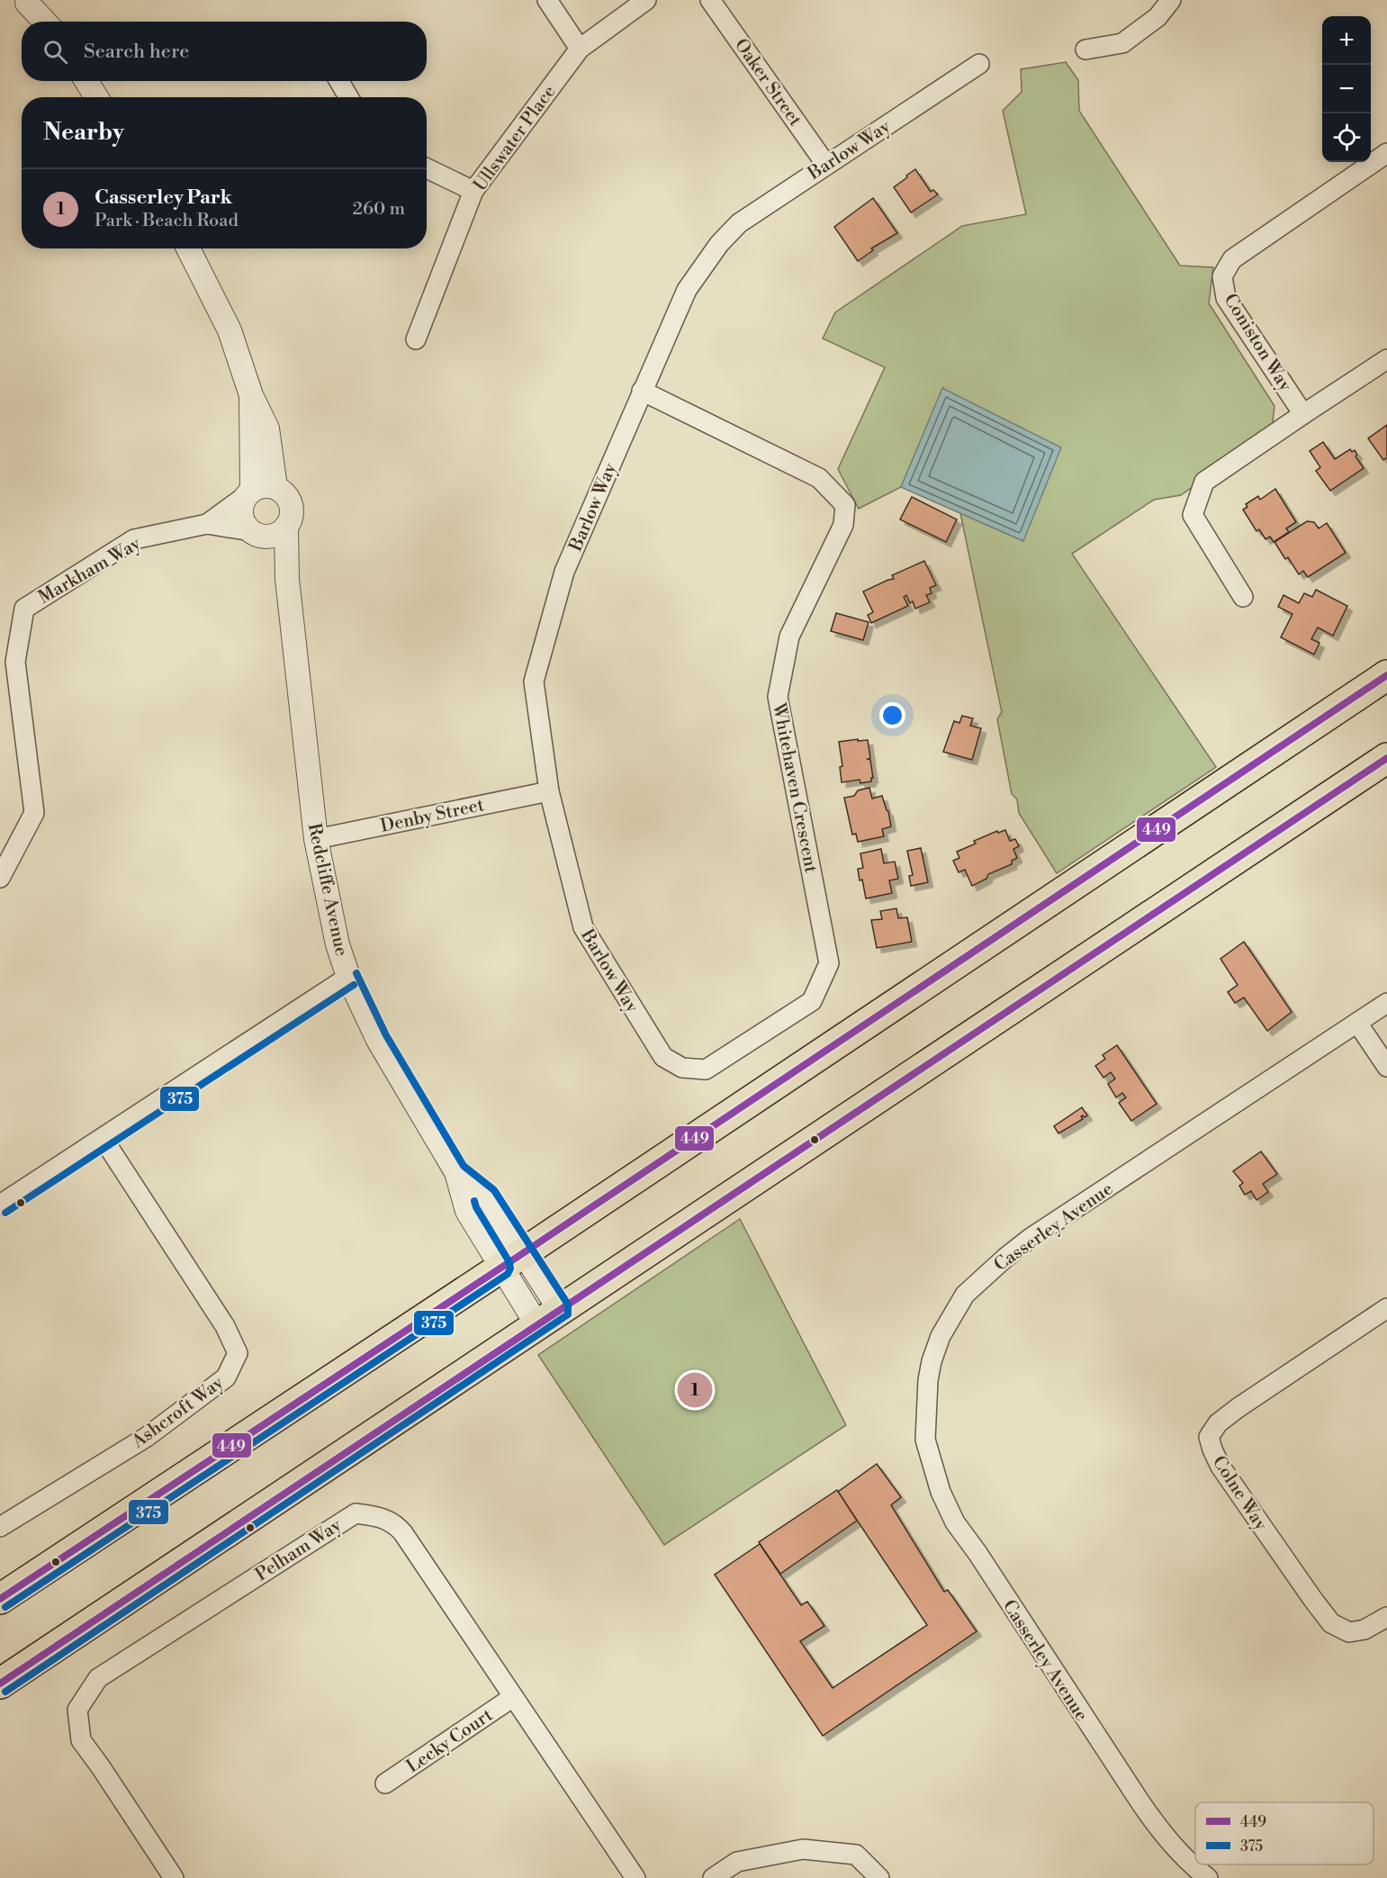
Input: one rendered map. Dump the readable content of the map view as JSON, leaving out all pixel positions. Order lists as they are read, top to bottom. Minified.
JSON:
{"streets":{"street":["Oaker Street","Ullswater Place","Barlow Way","Coniston Way","Markham Way","Whitehaven Crescent","Denby Street","Redcliffe Avenue","Casserley Avenue","Ashcroft Way","Colne Way","Pelham Way","Lecky Court"]},"crossings":[["Oaker Street","Barlow Way"],["Barlow Way","Whitehaven Crescent"],["Barlow Way","Denby Street"],["Markham Way","Redcliffe Avenue"],["Denby Street","Redcliffe Avenue"],["Pelham Way","Lecky Court"]],"lines":["transit line 449","transit line 375"],"legend":["449","375"],"page":{"map_buttons":["+","−"],"search":"Search here","heading":"Nearby","list":[{"mark":"1","name":"Casserley Park","note":"Park · Beach Road","value":"260 m"}],"pins":"1"}}
